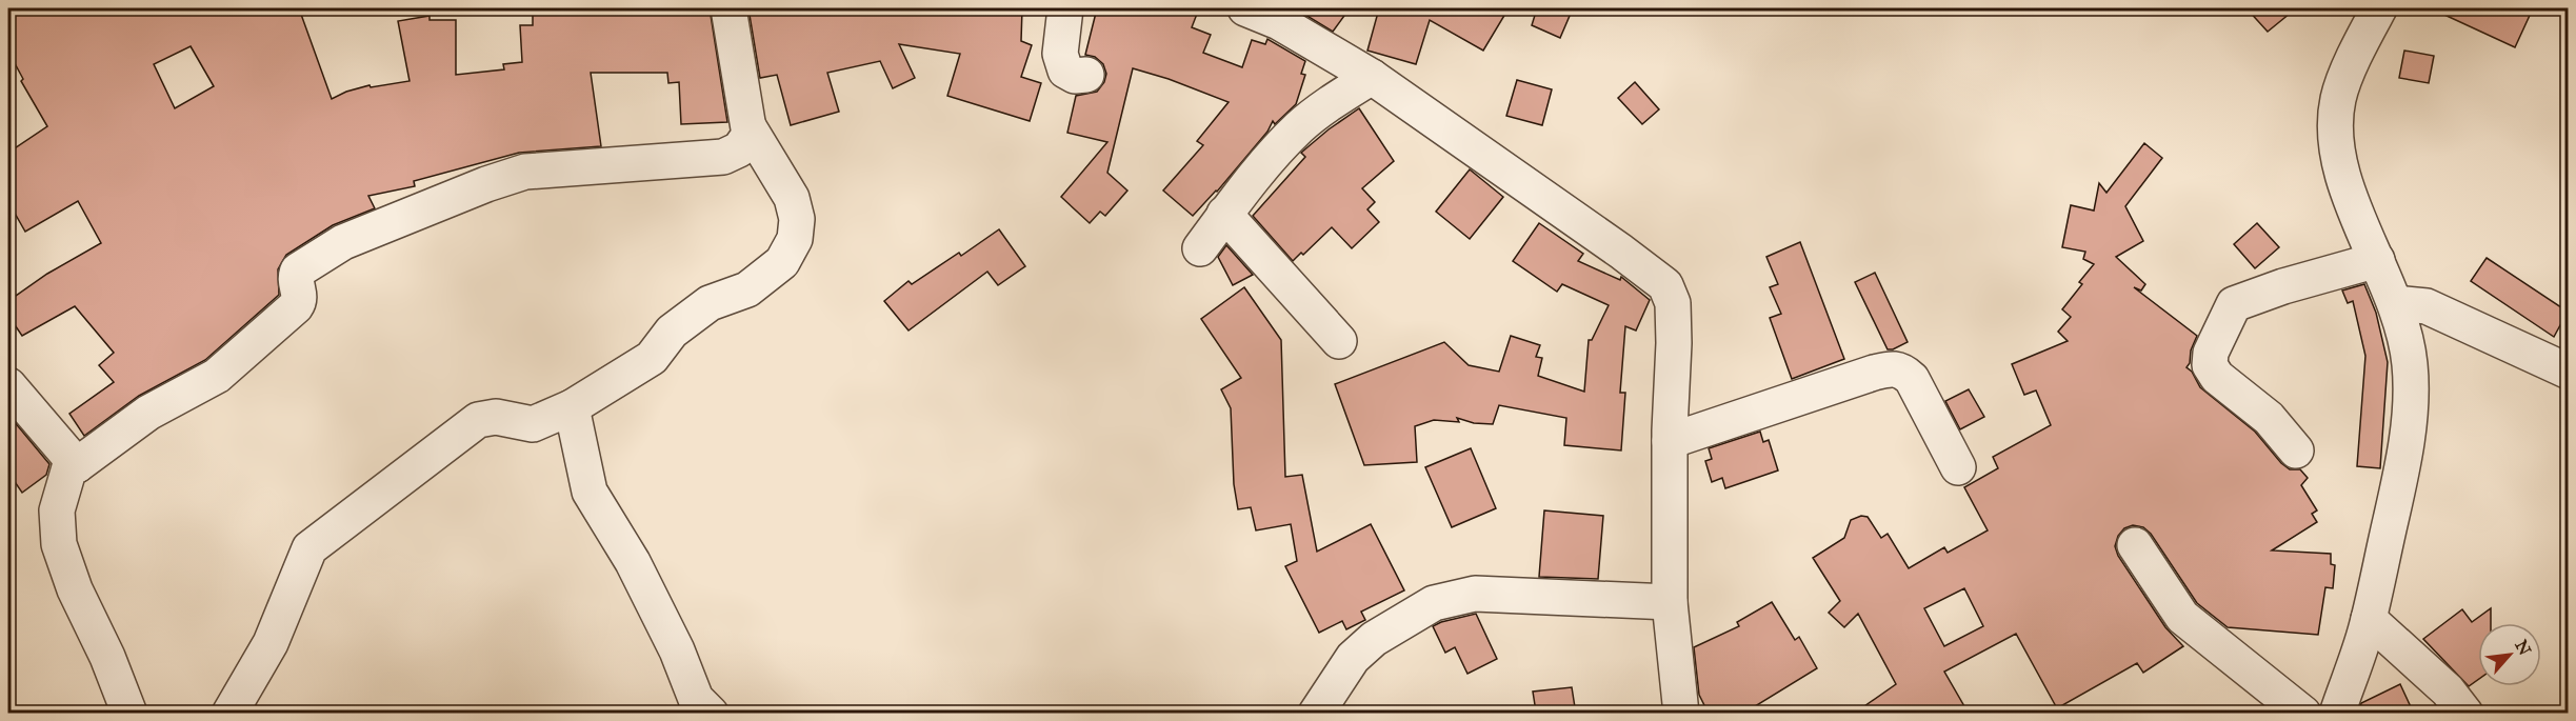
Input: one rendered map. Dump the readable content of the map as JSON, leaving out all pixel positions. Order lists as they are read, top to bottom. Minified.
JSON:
{"north":"top right"}
